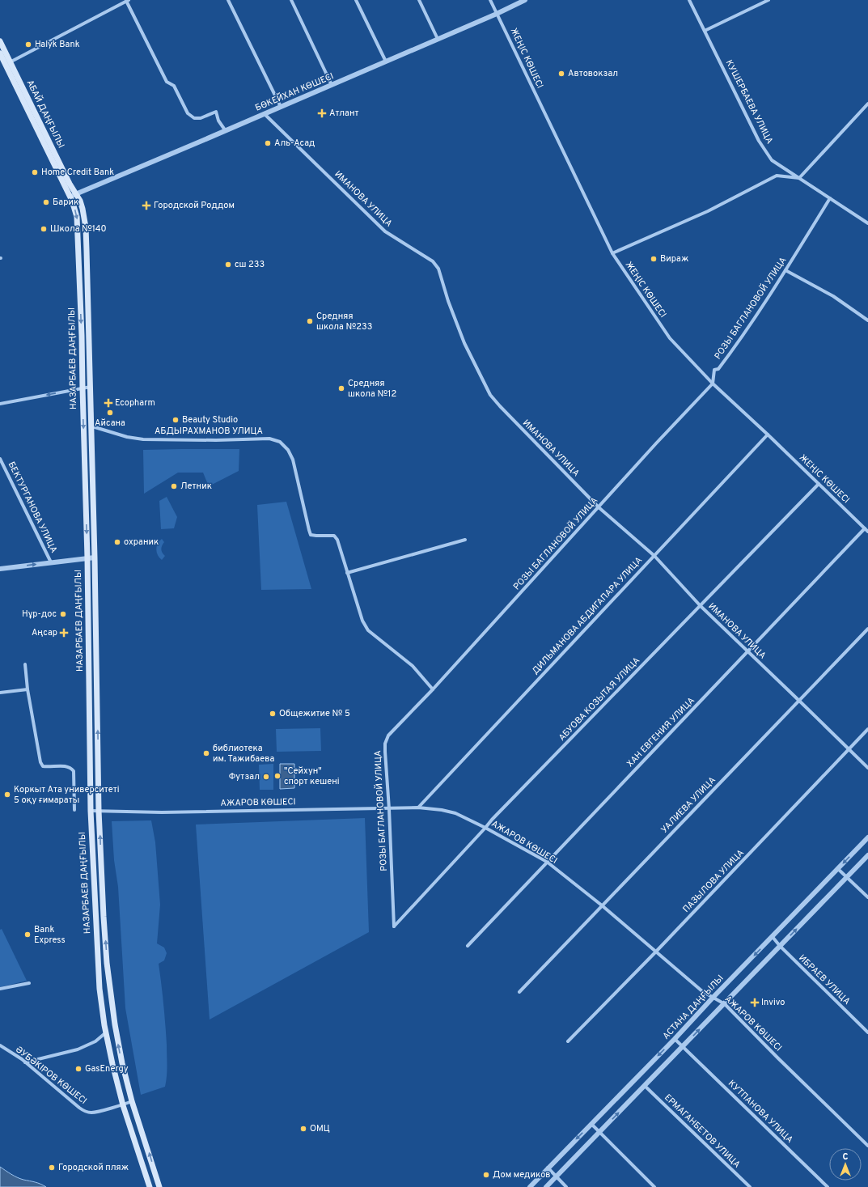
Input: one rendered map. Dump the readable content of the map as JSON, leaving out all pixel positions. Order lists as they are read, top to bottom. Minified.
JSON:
{"streets":{"main road":["АБАЙ ДАҢҒЫЛЫ","НАЗАРБАЕВ ДАҢҒЫЛЫ"],"street":["ЖЕҢІС КӨШЕСІ","БӨКЕЙХАН КӨШЕСІ","КУШЕРБАЕВА УЛИЦА","ИМАНОВА УЛИЦА","РОЗЫ БАГЛАНОВОЙ УЛИЦА","АБДЫРАХМАНОВ УЛИЦА","БЕКТУРГАНОВА УЛИЦА","ДИЛЬМАНОВА АБДИГАПАРА УЛИЦА","АБУОВА КОЗЫТАЯ УЛИЦА","ХАН ЕВГЕНИЯ УЛИЦА","АЖАРОВ КӨШЕСІ","УАЛИЕВА УЛИЦА","ПАЗЫЛОВА УЛИЦА","ИБРАЕВ УЛИЦА","АСТАНА ДАҢҒЫЛЫ","ӘУБӘКІРОВ КӨШЕСІ","КУТПАНОВА УЛИЦА","ЕРМАГАНБЕТОВ УЛИЦА"]},"crossings":[["ЖЕҢІС КӨШЕСІ","БӨКЕЙХАН КӨШЕСІ"],["ЖЕҢІС КӨШЕСІ","РОЗЫ БАГЛАНОВОЙ УЛИЦА"],["ЖЕҢІС КӨШЕСІ","ДИЛЬМАНОВА АБДИГАПАРА УЛИЦА"],["ЖЕҢІС КӨШЕСІ","АБУОВА КОЗЫТАЯ УЛИЦА"],["ЖЕҢІС КӨШЕСІ","ХАН ЕВГЕНИЯ УЛИЦА"],["БӨКЕЙХАН КӨШЕСІ","АБАЙ ДАҢҒЫЛЫ"],["БӨКЕЙХАН КӨШЕСІ","ИМАНОВА УЛИЦА"],["БӨКЕЙХАН КӨШЕСІ","НАЗАРБАЕВ ДАҢҒЫЛЫ"],["КУШЕРБАЕВА УЛИЦА","РОЗЫ БАГЛАНОВОЙ УЛИЦА"],["АБАЙ ДАҢҒЫЛЫ","НАЗАРБАЕВ ДАҢҒЫЛЫ"],["ИМАНОВА УЛИЦА","РОЗЫ БАГЛАНОВОЙ УЛИЦА"],["ИМАНОВА УЛИЦА","ДИЛЬМАНОВА АБДИГАПАРА УЛИЦА"],["ИМАНОВА УЛИЦА","АБУОВА КОЗЫТАЯ УЛИЦА"],["ИМАНОВА УЛИЦА","ХАН ЕВГЕНИЯ УЛИЦА"],["ИМАНОВА УЛИЦА","УАЛИЕВА УЛИЦА"],["ИМАНОВА УЛИЦА","ПАЗЫЛОВА УЛИЦА"],["РОЗЫ БАГЛАНОВОЙ УЛИЦА","АБДЫРАХМАНОВ УЛИЦА"],["РОЗЫ БАГЛАНОВОЙ УЛИЦА","АБУОВА КОЗЫТАЯ УЛИЦА"],["РОЗЫ БАГЛАНОВОЙ УЛИЦА","АЖАРОВ КӨШЕСІ"],["НАЗАРБАЕВ ДАҢҒЫЛЫ","АБДЫРАХМАНОВ УЛИЦА"],["НАЗАРБАЕВ ДАҢҒЫЛЫ","АЖАРОВ КӨШЕСІ"],["НАЗАРБАЕВ ДАҢҒЫЛЫ","ӘУБӘКІРОВ КӨШЕСІ"],["ДИЛЬМАНОВА АБДИГАПАРА УЛИЦА","АЖАРОВ КӨШЕСІ"],["АБУОВА КОЗЫТАЯ УЛИЦА","АЖАРОВ КӨШЕСІ"],["ХАН ЕВГЕНИЯ УЛИЦА","АЖАРОВ КӨШЕСІ"],["АЖАРОВ КӨШЕСІ","УАЛИЕВА УЛИЦА"],["АЖАРОВ КӨШЕСІ","ПАЗЫЛОВА УЛИЦА"],["АЖАРОВ КӨШЕСІ","АСТАНА ДАҢҒЫЛЫ"],["ИБРАЕВ УЛИЦА","АСТАНА ДАҢҒЫЛЫ"],["АСТАНА ДАҢҒЫЛЫ","КУТПАНОВА УЛИЦА"]],"places":{"other":["Halyk Bank","Автовокзал","Аль-Асад","Home Credit Bank","Барик","Школа №140","Вираж","сш 233","Средняя школа №233","Средняя школа №12","Айсана","Beauty Studio","Летник","охраник","Нұр-дос","Общежитие № 5","библиотека им. Тажибаева","\"Сейхун\" спорт кешені","Футзал","Коркыт Ата университеті 5 оқу ғимараты","Bank Express","GasEnergy","ОМЦ","Городской пляж","Дом медиков"],"health":["Атлант","Городской Роддом","Ecopharm","Аңсар","Invivo"]},"north":"top"}
